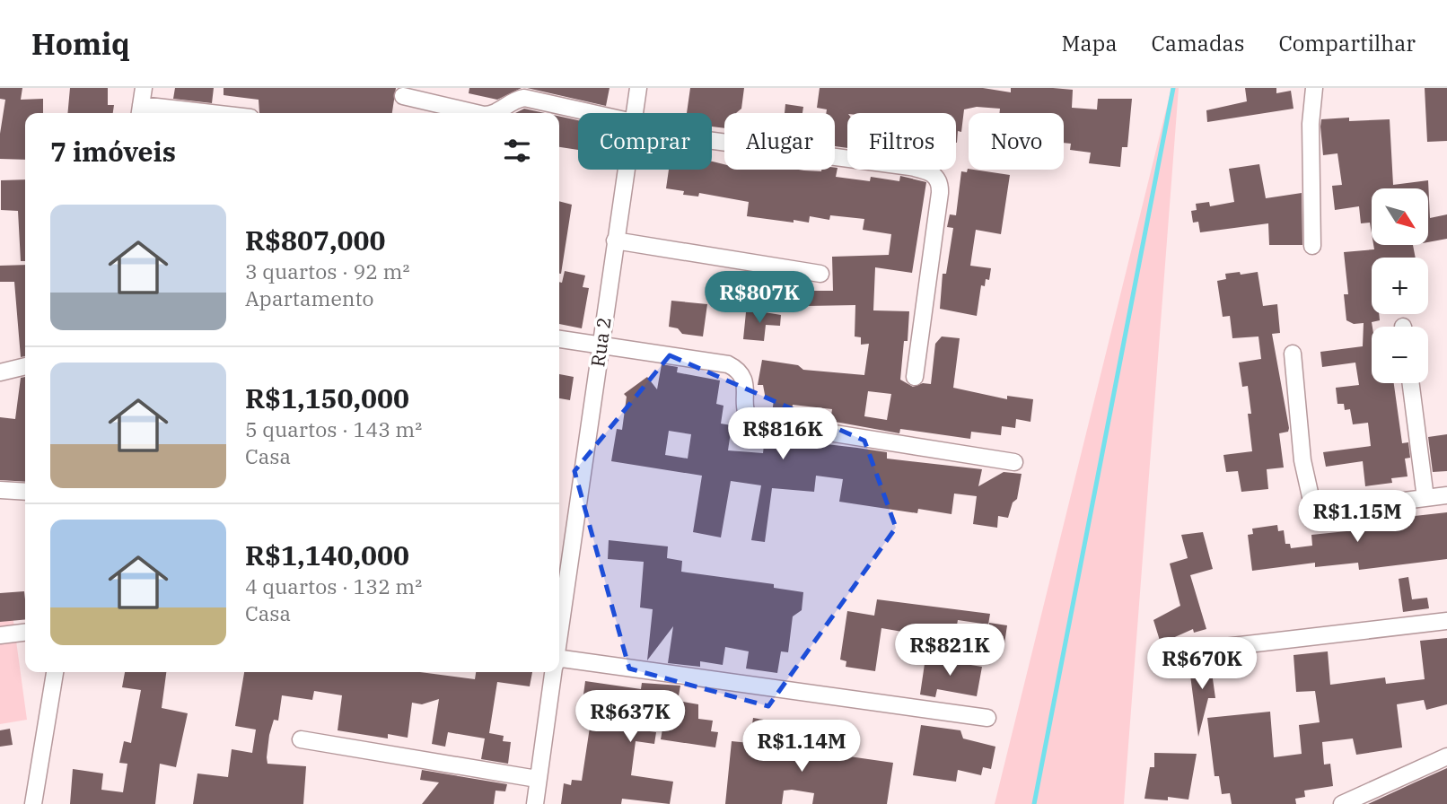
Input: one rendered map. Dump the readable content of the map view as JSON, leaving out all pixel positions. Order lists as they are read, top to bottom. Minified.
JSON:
{"streets":{"street":["Rua 2"]},"north":"bottom right","page":{"header":"Homiq","nav":["Mapa","Camadas","Compartilhar"],"chip":["Comprar","Alugar","Filtros","Novo"],"heading":"7 imóveis","map_buttons":["+","−"],"list":[{"name":"R$807,000","note":"3 quartos · 92 m² · Apartamento"},{"name":"R$1,150,000","note":"5 quartos · 143 m² · Casa"},{"name":"R$1,140,000","note":"4 quartos · 132 m² · Casa"}],"price":["R$807K","R$816K","R$1.15M","R$821K","R$670K","R$637K","R$1.14M"]}}
